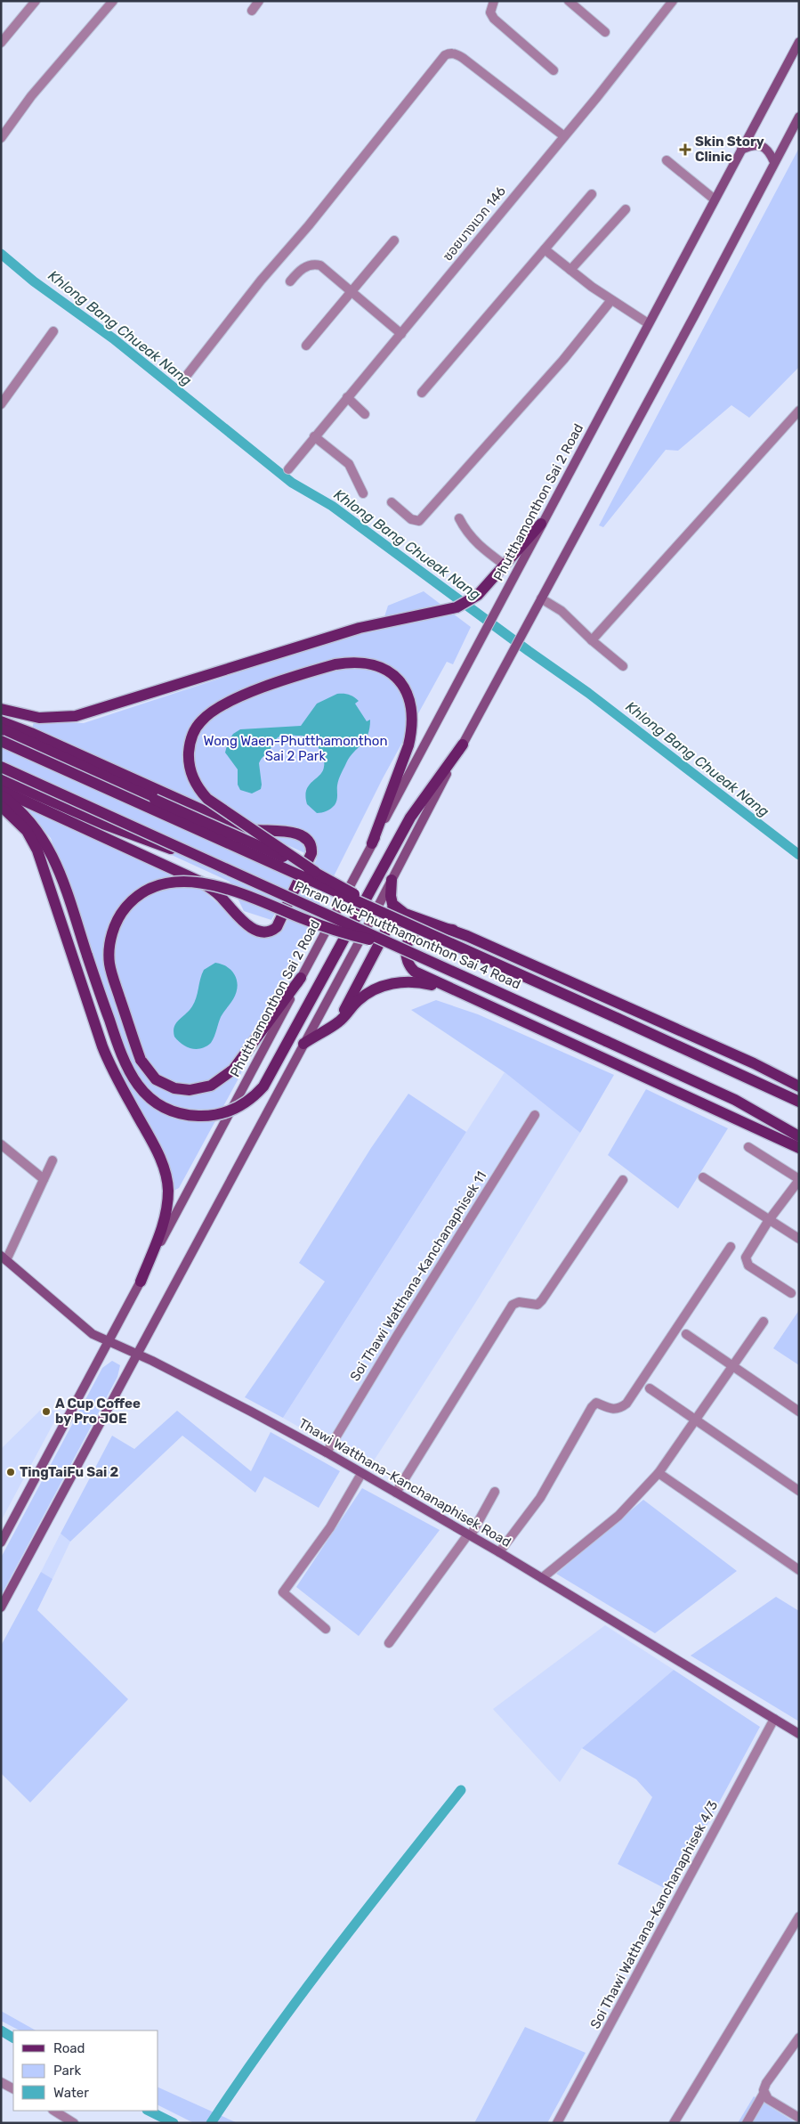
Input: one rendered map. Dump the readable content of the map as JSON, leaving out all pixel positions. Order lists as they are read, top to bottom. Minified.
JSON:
{"streets":{"main road":["Phutthamonthon Sai 2 Road","Phran Nok-Phutthamonthon Sai 4 Road","Thawi Watthana-Kanchanaphisek Road"],"street":["ซอยบางแวก 146","Soi Thawi Watthana-Kanchanaphisek 11","Soi Thawi Watthana-Kanchanaphisek 4/3"]},"crossings":[["Phutthamonthon Sai 2 Road","Thawi Watthana-Kanchanaphisek Road"],["Soi Thawi Watthana-Kanchanaphisek 11","Thawi Watthana-Kanchanaphisek Road"],["Thawi Watthana-Kanchanaphisek Road","Soi Thawi Watthana-Kanchanaphisek 4/3"]],"water":["Khlong Bang Chueak Nang"],"parks":["Wong Waen-Phutthamonthon Sai 2 Park"],"places":{"health":["Skin Story Clinic"],"other":["A Cup Coffee by Pro JOE","TingTaiFu Sai 2"]},"legend":["Road","Park","Water"]}
